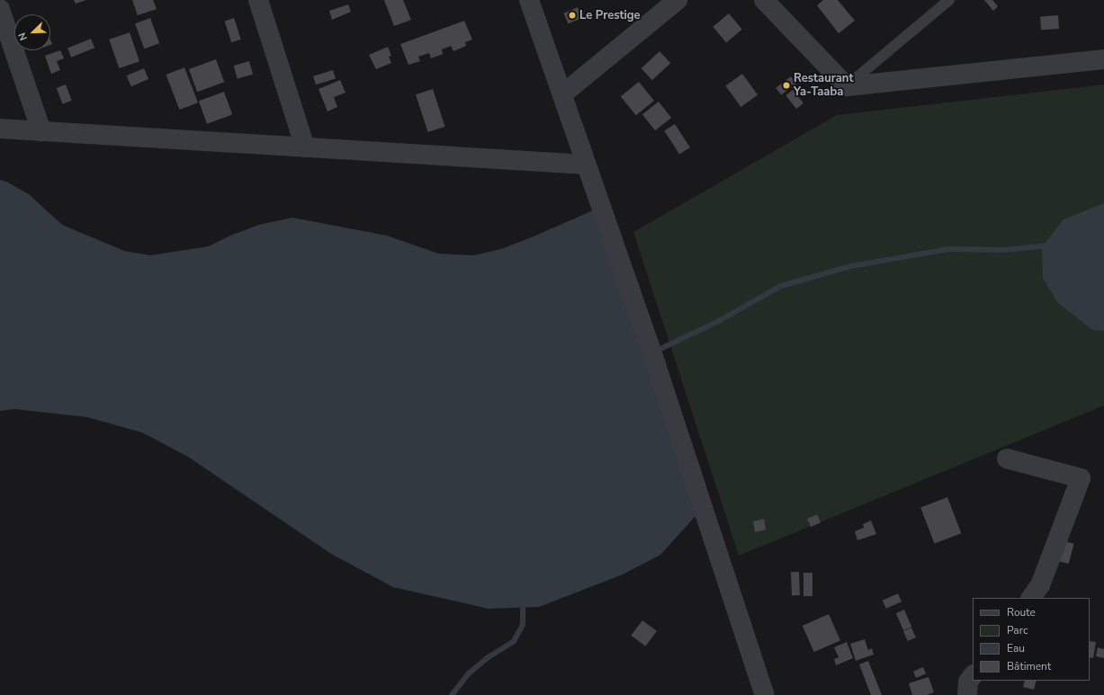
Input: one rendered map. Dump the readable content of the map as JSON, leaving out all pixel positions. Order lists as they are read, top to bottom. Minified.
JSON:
{"places":["Le Prestige","Restaurant Ya-Taaba"],"legend":["Route","Parc","Eau","Bâtiment"],"north":"bottom left"}
